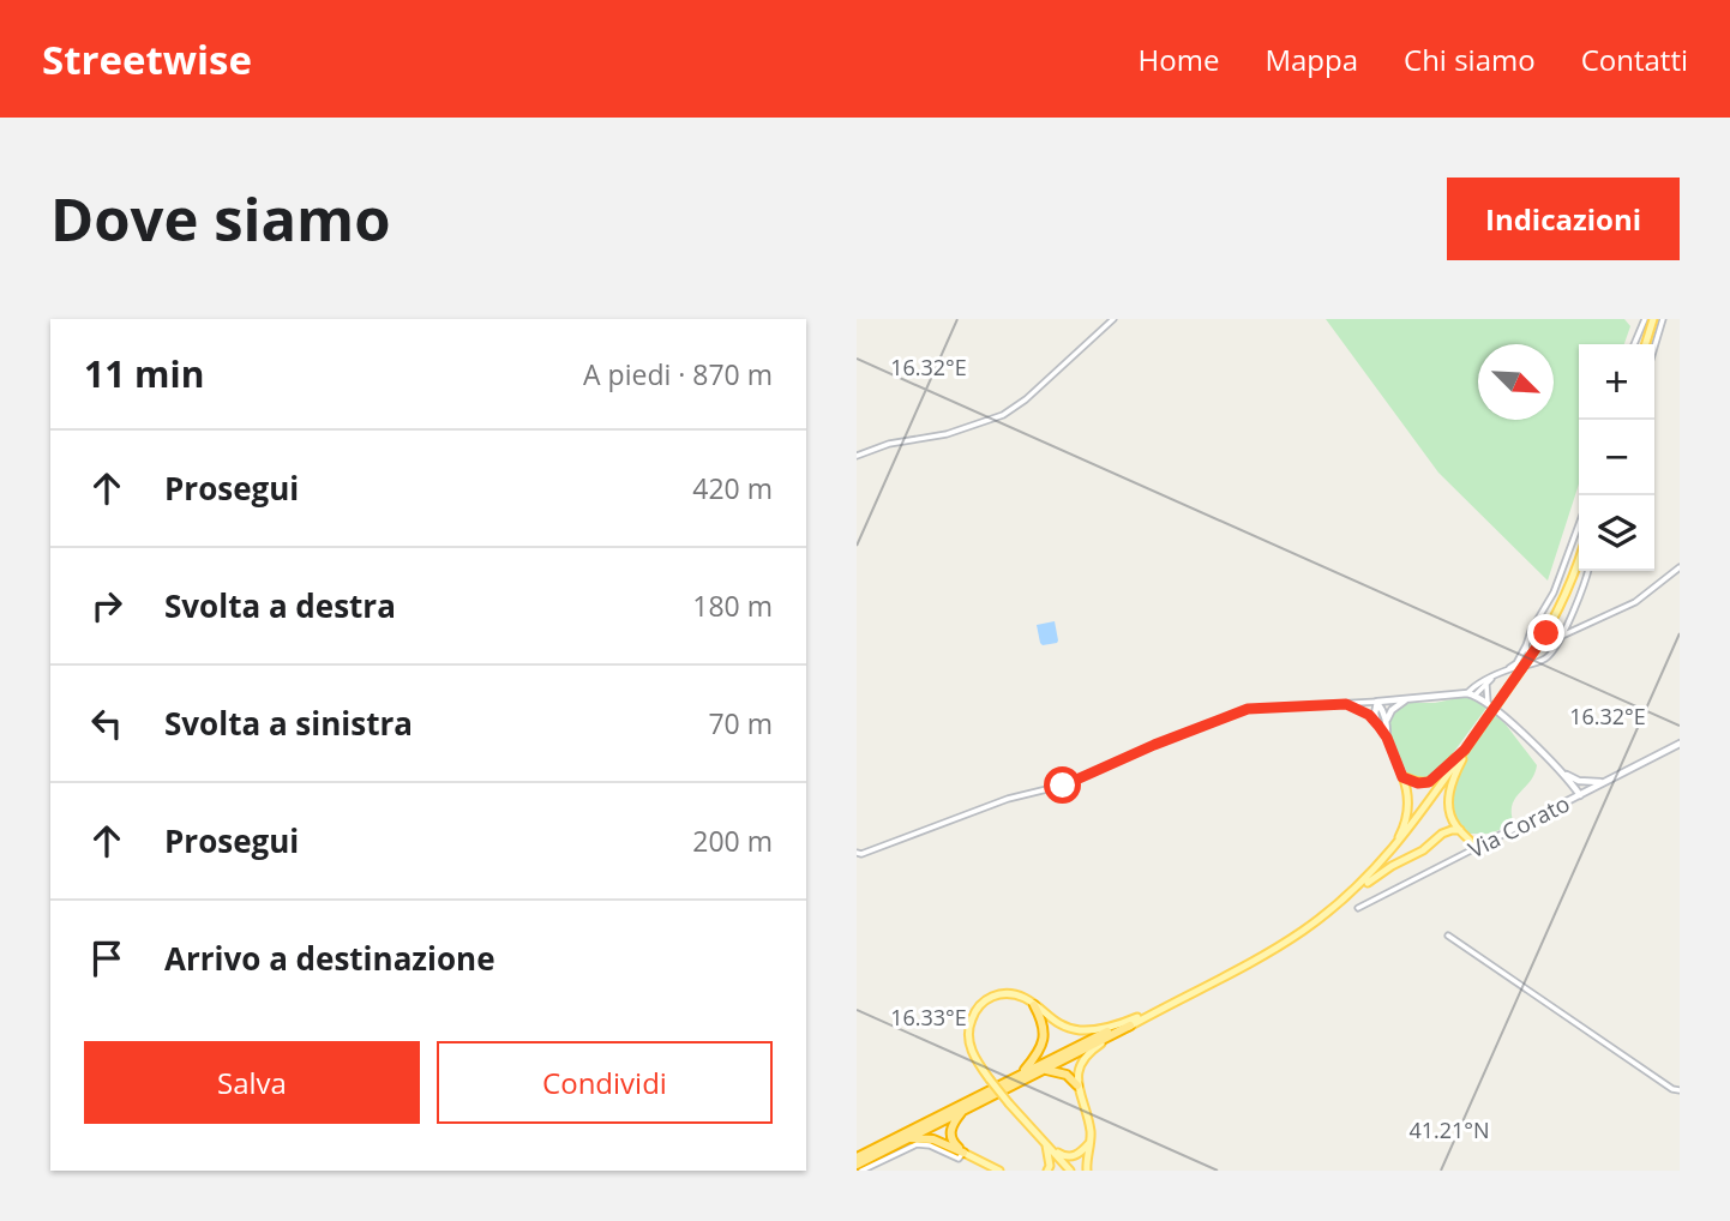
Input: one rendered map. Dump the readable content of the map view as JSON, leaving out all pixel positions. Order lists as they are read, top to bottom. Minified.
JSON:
{"streets":{"main road":["Via Corato"]},"north":"bottom right","page":{"header":"Streetwise","nav":["Home","Mappa","Chi siamo","Contatti"],"buttons":["Indicazioni",["Salva","Condividi"]],"title":"Dove siamo","heading":["11 min","A piedi · 870 m"],"map_buttons":["+","−"],"list":[["Prosegui","420 m"],["Svolta a destra","180 m"],["Svolta a sinistra","70 m"],["Prosegui","200 m"],"Arrivo a destinazione"]},"coordinates":["16.32°E","16.33°E","41.21°N"]}
